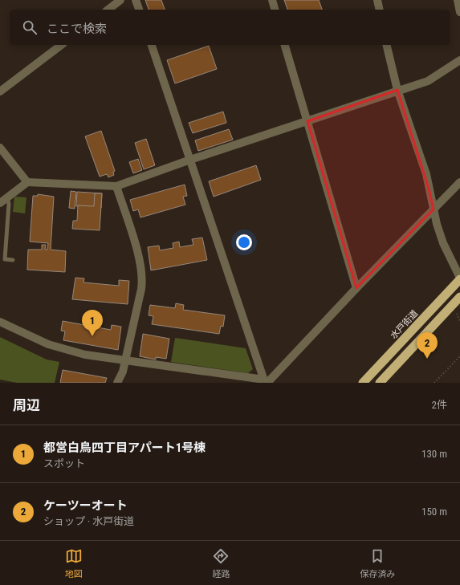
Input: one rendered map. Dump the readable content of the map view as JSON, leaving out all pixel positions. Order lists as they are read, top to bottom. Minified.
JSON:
{"streets":{"highway":["水戸街道"]},"page":{"search":"ここで検索","pins":["1","2"],"heading":["周辺","2件"],"list":[{"mark":"1","name":"都営白鳥四丁目アパート1号棟","note":"スポット","value":"130 m"},{"mark":"2","name":"ケーツーオート","note":"ショップ · 水戸街道","value":"150 m"}],"nav":["地図","経路","保存済み"]}}
